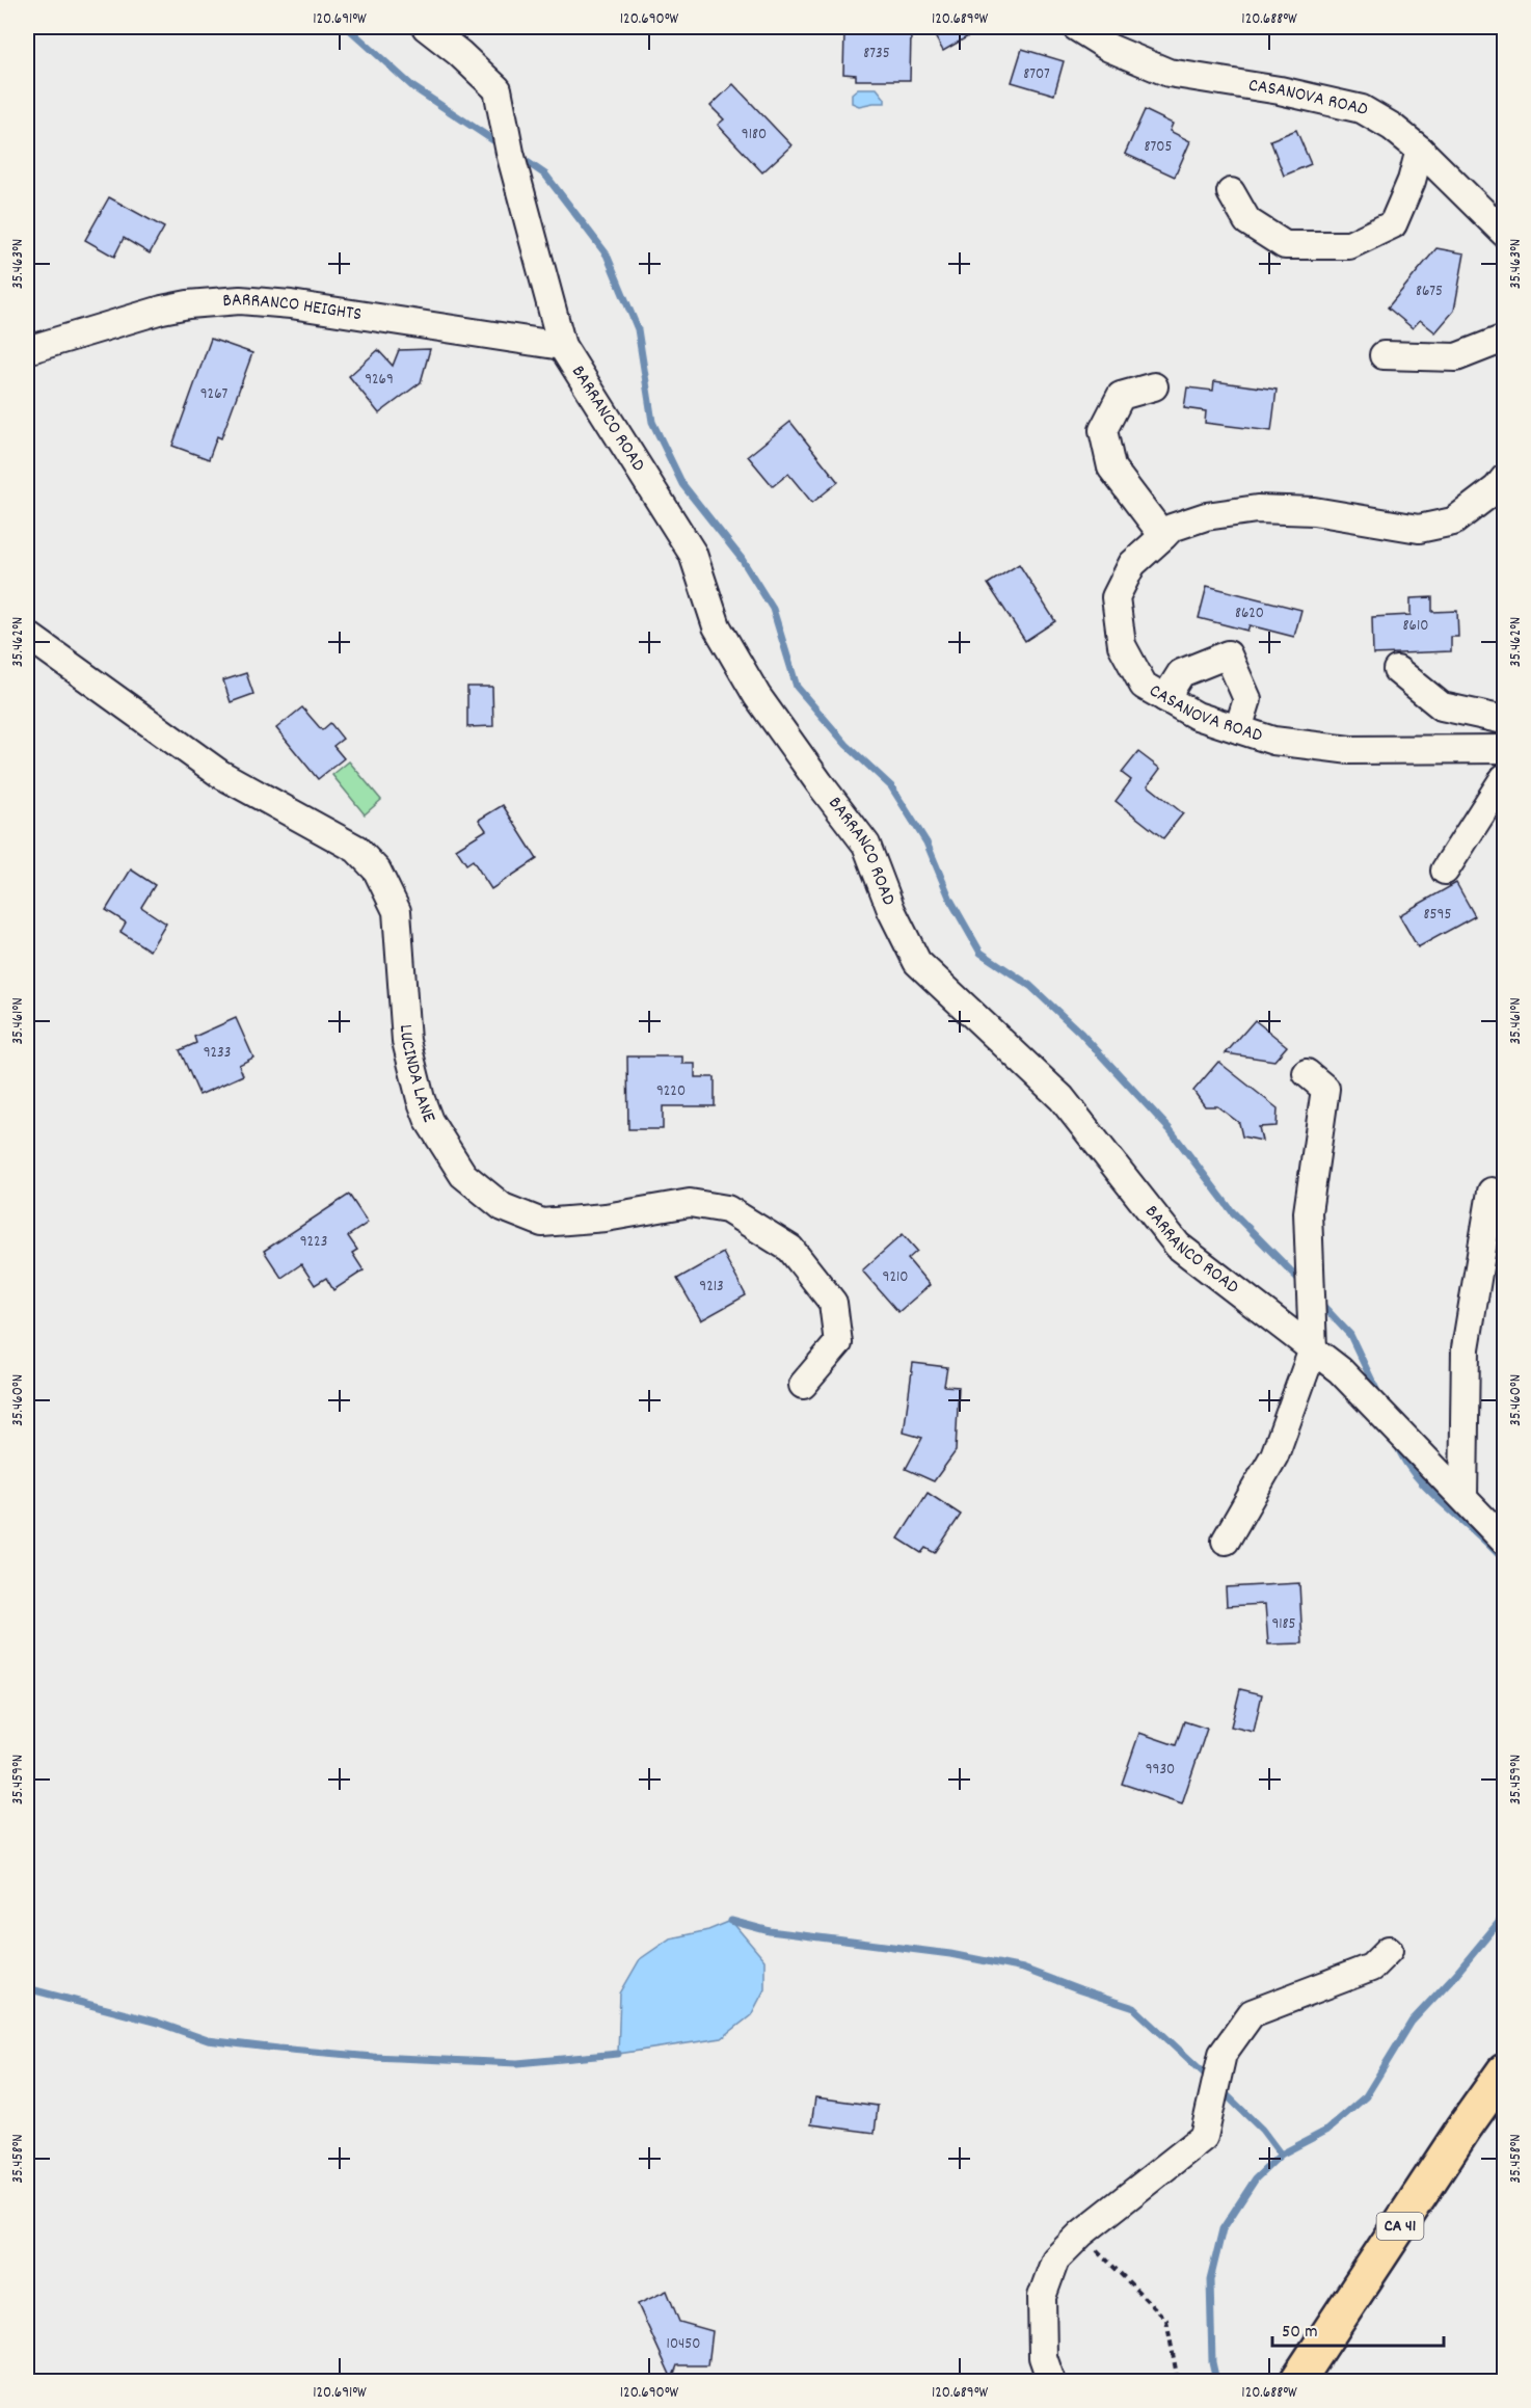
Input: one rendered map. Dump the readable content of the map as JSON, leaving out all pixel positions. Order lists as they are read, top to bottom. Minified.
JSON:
{"streets":{"main road":["CA 41"],"street":["CASANOVA ROAD","BARRANCO HEIGHTS","BARRANCO ROAD","LUCINDA LANE"]},"crossings":[["BARRANCO HEIGHTS","BARRANCO ROAD"]],"house_numbers":["8735","8707","9180","8705","8675","9269","9267","8620","8610","8595","9233","9220","9223","9210","9213","9185","9930","10450"],"scale_bar":"50 m","coordinates":["120.691°W","120.690°W","120.689°W","120.688°W","35.463°N","35.462°N","35.461°N","35.460°N","35.459°N","35.458°N"]}
